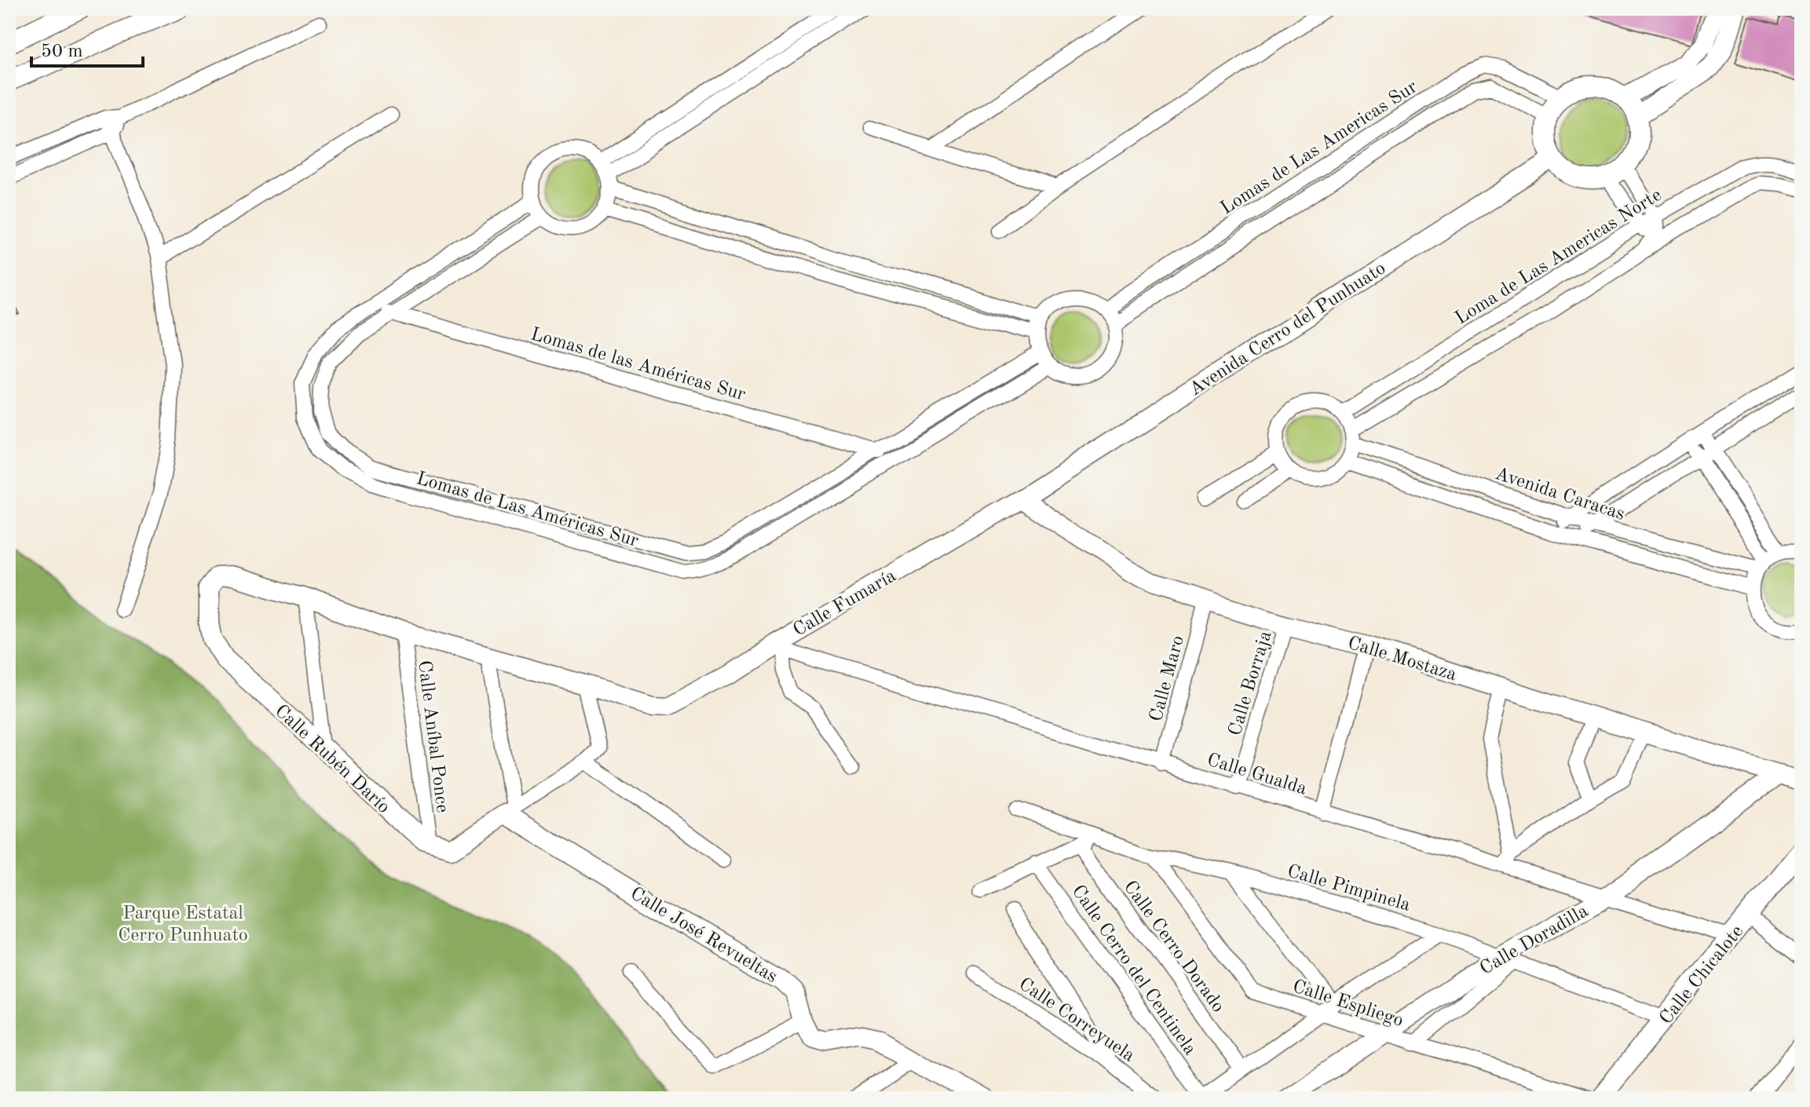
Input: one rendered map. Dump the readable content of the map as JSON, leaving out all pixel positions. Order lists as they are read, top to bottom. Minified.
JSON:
{"streets":{"street":["Lomas de Las Americas Sur","Loma de Las Americas Norte","Avenida Cerro del Punhuato","Lomas de las Américas Sur","Avenida Caracas","Lomas de Las Américas Sur","Calle Fumaría","Calle Mostaza","Calle Maro","Calle Borraja","Calle Aníbal Ponce","Calle Rubén Darío","Calle Gualda","Calle Pimpinela","Calle José Revueltas","Calle Doradilla","Calle Cerro Dorado","Calle Cerro del Centinela","Calle Chicalote","Calle Espliego","Calle Correyuela"]},"crossings":[["Lomas de Las Americas Sur","Avenida Cerro del Punhuato"],["Lomas de Las Americas Sur","Lomas de Las Américas Sur"],["Loma de Las Americas Norte","Avenida Caracas"],["Avenida Cerro del Punhuato","Calle Fumaría"],["Avenida Cerro del Punhuato","Calle Mostaza"],["Lomas de las Américas Sur","Lomas de Las Américas Sur"],["Calle Fumaría","Calle Mostaza"],["Calle Fumaría","Calle Gualda"],["Calle Mostaza","Calle Maro"],["Calle Mostaza","Calle Borraja"],["Calle Mostaza","Calle Doradilla"],["Calle Maro","Calle Gualda"],["Calle Borraja","Calle Gualda"],["Calle Aníbal Ponce","Calle Rubén Darío"],["Calle Gualda","Calle Doradilla"],["Calle Gualda","Calle Chicalote"],["Calle Pimpinela","Calle Doradilla"],["Calle Pimpinela","Calle Chicalote"],["Calle Pimpinela","Calle Espliego"],["Calle Doradilla","Calle Espliego"],["Calle Chicalote","Calle Espliego"]],"parks":["Parque Estatal Cerro Punhuato"],"scale_bar":"50 m"}
